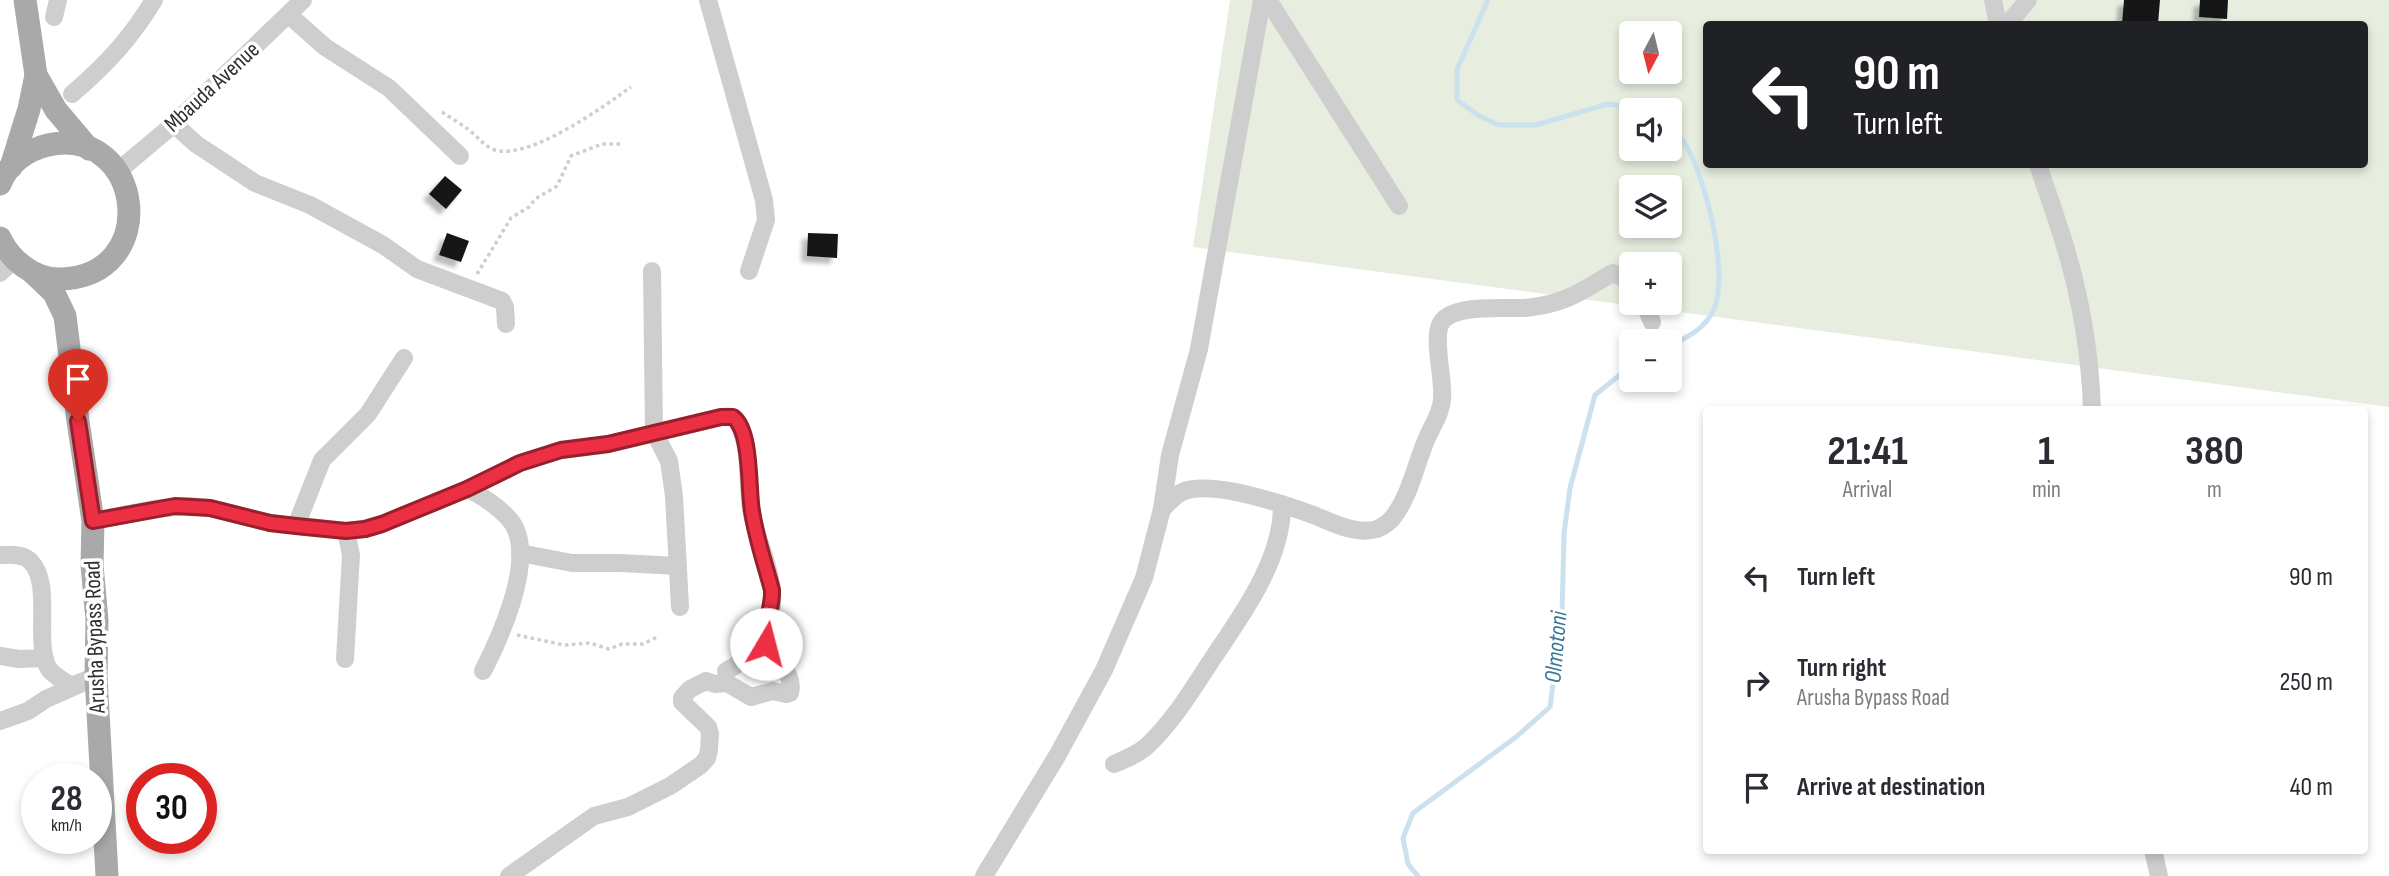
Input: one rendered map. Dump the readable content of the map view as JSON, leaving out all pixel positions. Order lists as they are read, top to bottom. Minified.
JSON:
{"streets":{"main road":["Arusha Bypass Road"],"street":["Mbauda Avenue"]},"water":["Olmotoni"],"north":"bottom","page":{"map_buttons":["+","−"],"turn":["90 m","Turn left"],"eta":["21:41","Arrival","1","min","380","m"],"list":[{"name":"Turn left","value":"90 m"},{"name":"Turn right","note":"Arusha Bypass Road","value":"250 m"},{"name":"Arrive at destination","value":"40 m"}],"speed":"28 km/h","limit":"30"}}
